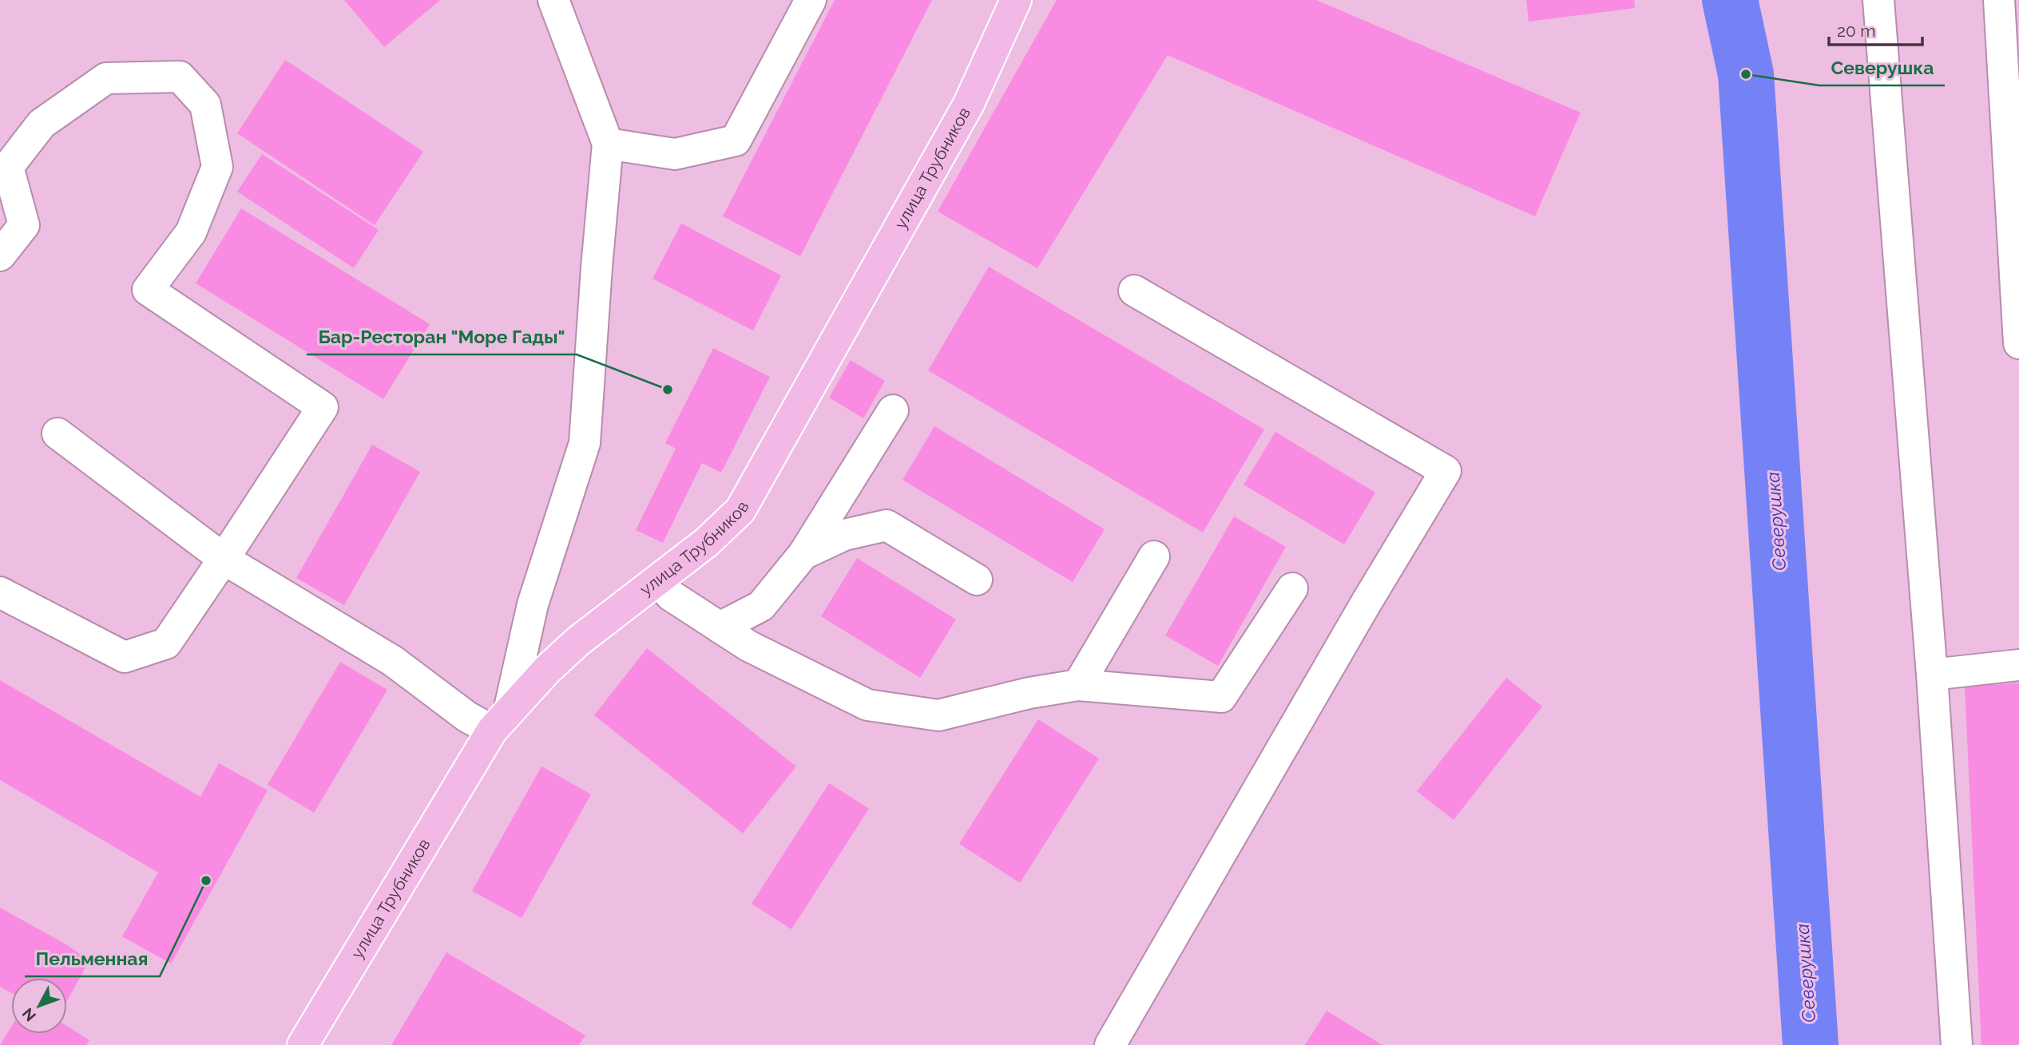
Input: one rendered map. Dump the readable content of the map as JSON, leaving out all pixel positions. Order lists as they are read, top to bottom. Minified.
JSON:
{"streets":{"main road":["улица Трубников"]},"water":["Северушка"],"places":["Северушка","Бар-Ресторан \"Море Гады\"","Пельменная"],"scale_bar":"20 m","north":"bottom left"}
